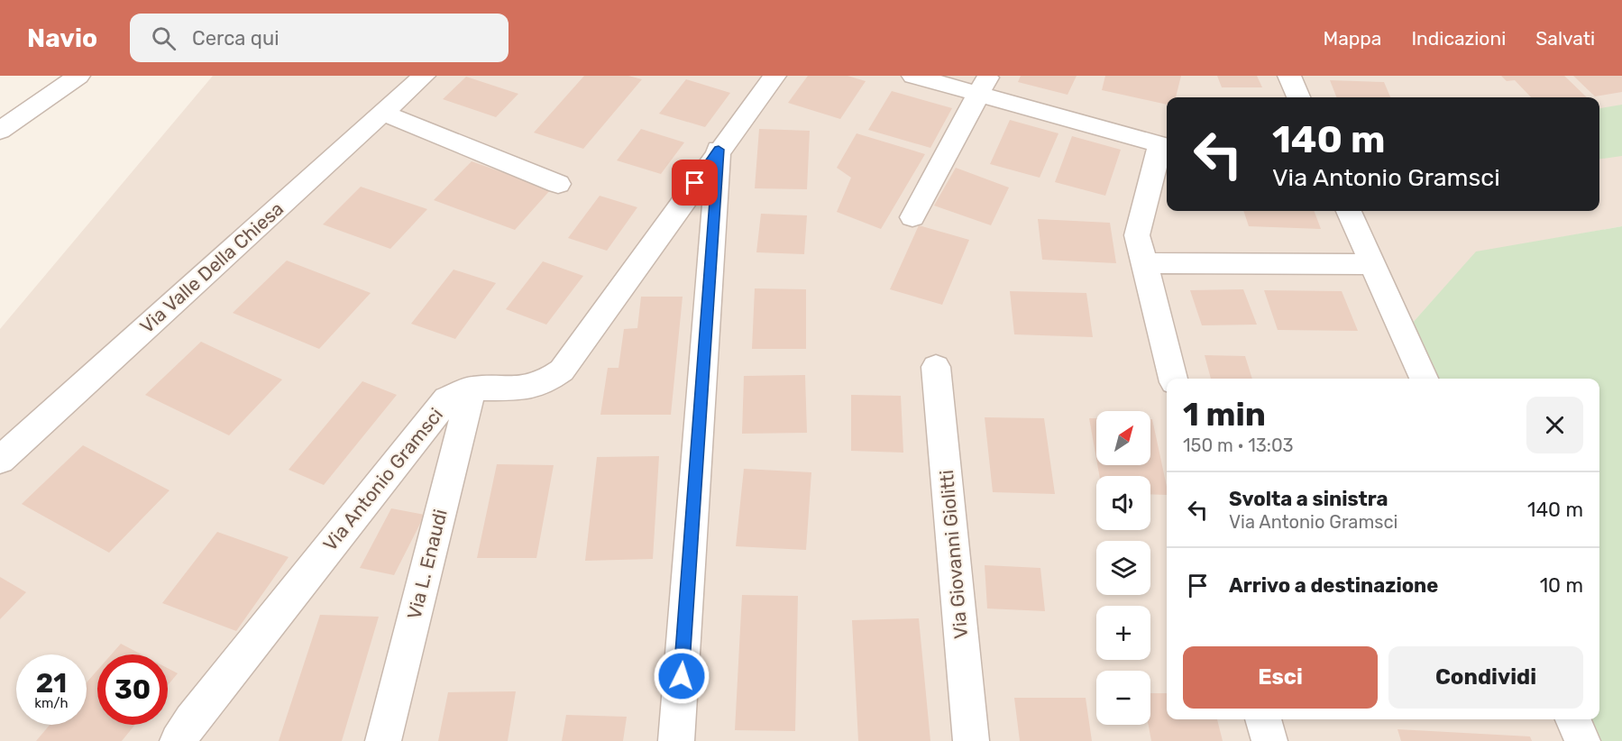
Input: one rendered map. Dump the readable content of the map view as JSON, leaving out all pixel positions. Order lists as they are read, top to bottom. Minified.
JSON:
{"streets":{"street":["Via Valle Della Chiesa","Via Antonio Gramsci","Via Giovanni Giolitti","Via L. Enaudi"]},"crossings":[["Via Antonio Gramsci","Via L. Enaudi"]],"north":"top right","page":{"header":"Navio","search":"Cerca qui","nav":["Mappa","Indicazioni","Salvati"],"turn":["140 m","Via Antonio Gramsci"],"heading":["1 min","150 m · 13:03"],"map_buttons":["+","−"],"list":[{"name":"Svolta a sinistra","note":"Via Antonio Gramsci","value":"140 m"},{"name":"Arrivo a destinazione","value":"10 m"}],"buttons":["Esci","Condividi"],"speed":"21 km/h","limit":"30"}}
